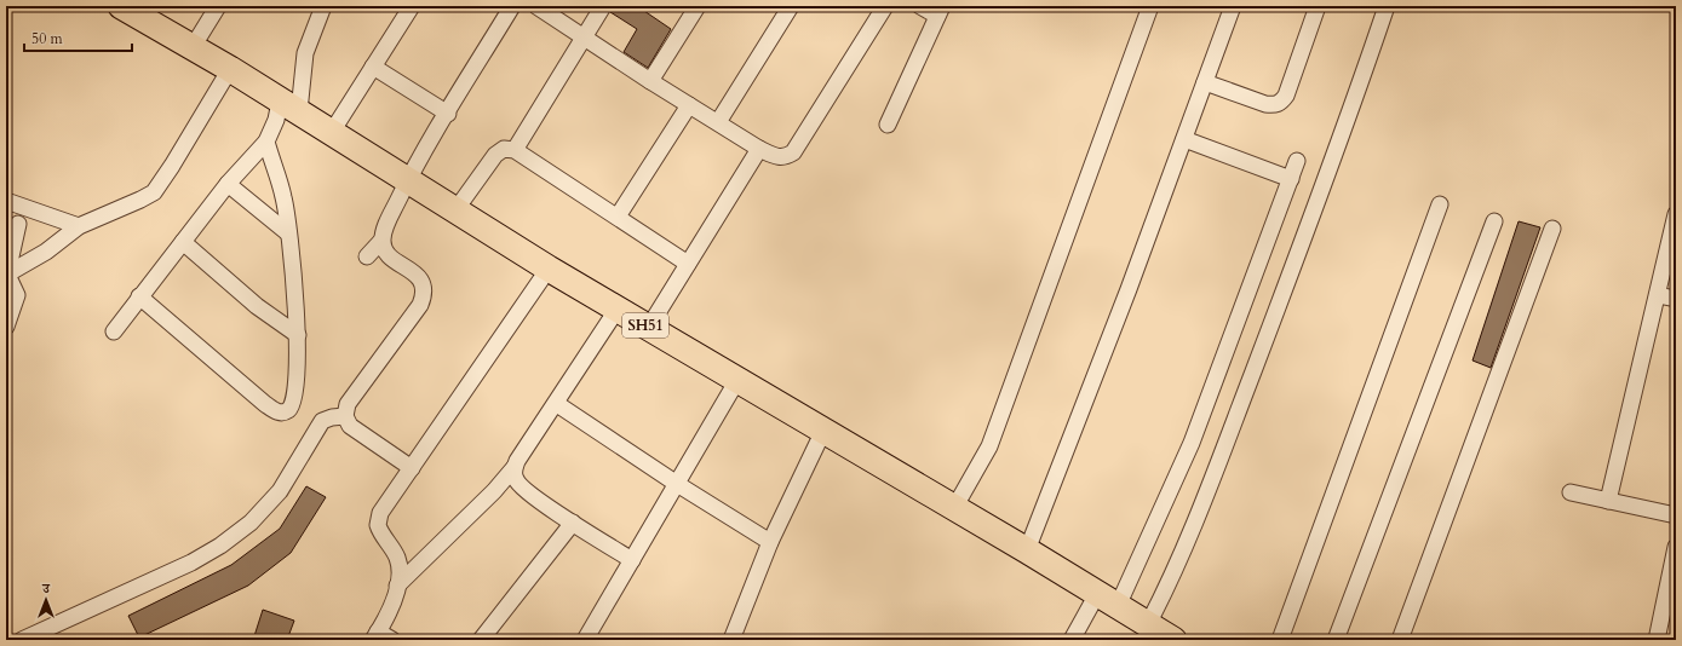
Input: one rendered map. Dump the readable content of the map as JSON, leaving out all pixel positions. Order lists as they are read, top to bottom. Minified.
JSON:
{"streets":{"main road":["SH51"]},"scale_bar":"50 m","north":"top"}
